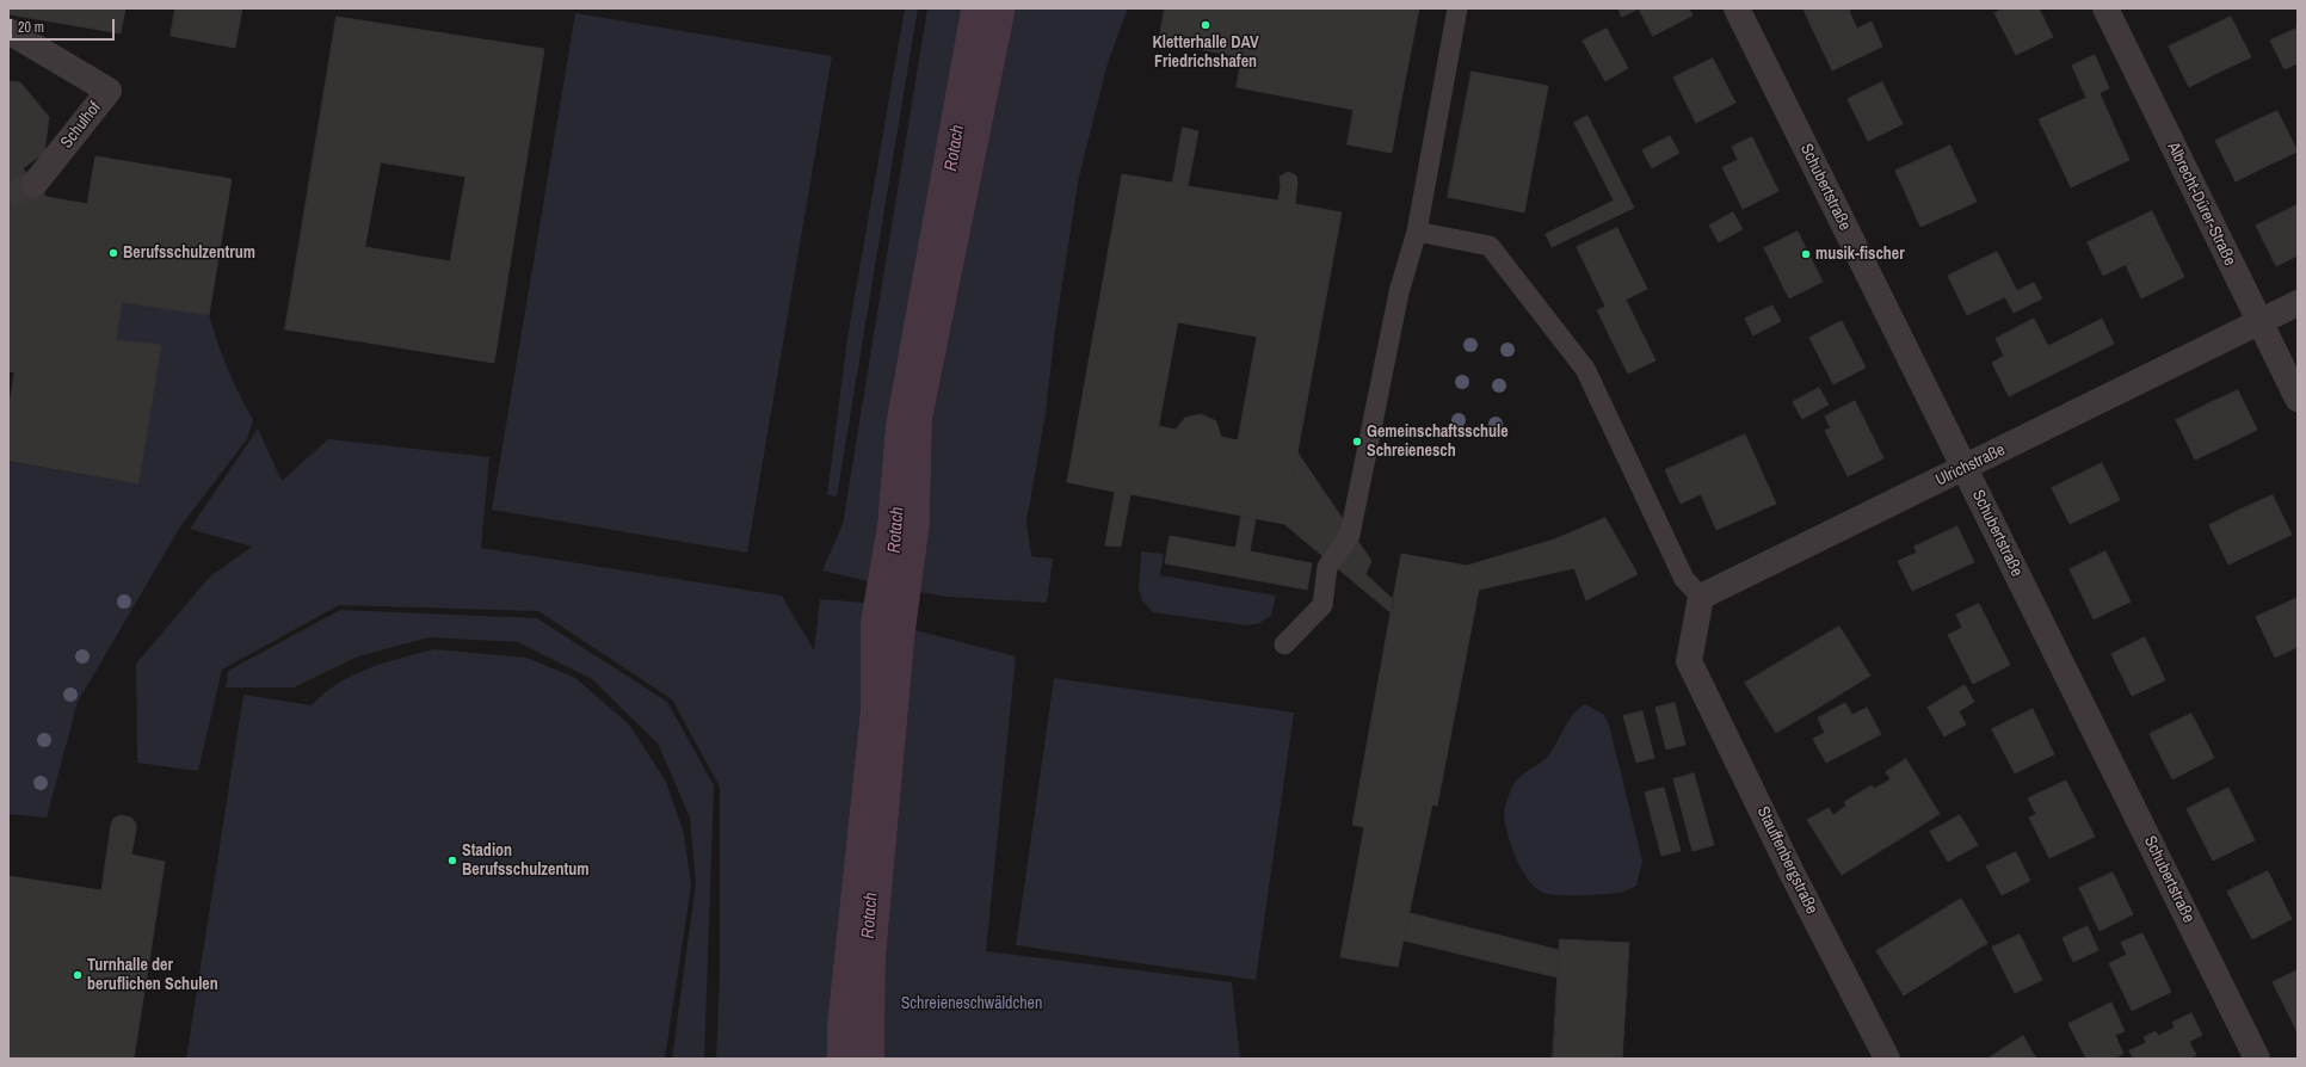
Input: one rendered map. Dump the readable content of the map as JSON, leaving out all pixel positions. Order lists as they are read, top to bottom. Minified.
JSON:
{"streets":{"street":["Schulhof","Schubertstraße","Albrecht-Dürer-Straße","Ulrichstraße","Stauffenbergstraße"]},"crossings":[["Schubertstraße","Ulrichstraße"],["Albrecht-Dürer-Straße","Ulrichstraße"],["Ulrichstraße","Stauffenbergstraße"]],"water":["Rotach"],"parks":["Schreieneschwäldchen"],"places":["Kletterhalle DAV Friedrichshafen","Berufsschulzentrum","musik-fischer","Gemeinschaftsschule Schreienesch","Stadion Berufsschulzentum","Turnhalle der beruflichen Schulen"],"scale_bar":"20 m"}
